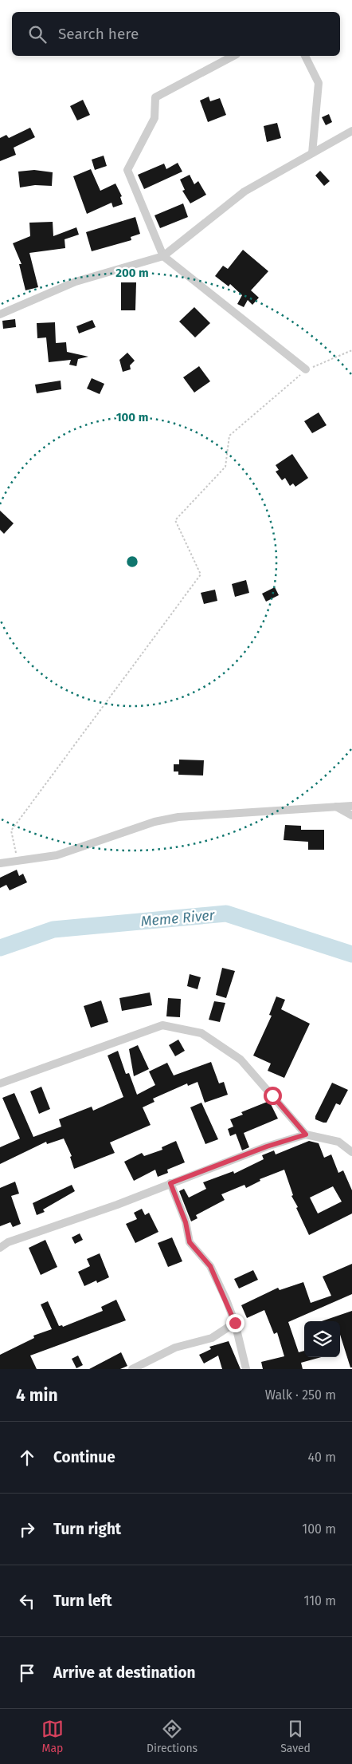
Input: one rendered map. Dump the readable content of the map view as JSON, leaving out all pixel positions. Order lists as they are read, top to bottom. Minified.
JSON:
{"water":["Meme River"],"page":{"search":"Search here","heading":["4 min","Walk · 250 m"],"list":[["Continue","40 m"],["Turn right","100 m"],["Turn left","110 m"],"Arrive at destination"],"nav":["Map","Directions","Saved"]},"rings":["200 m","100 m"]}
